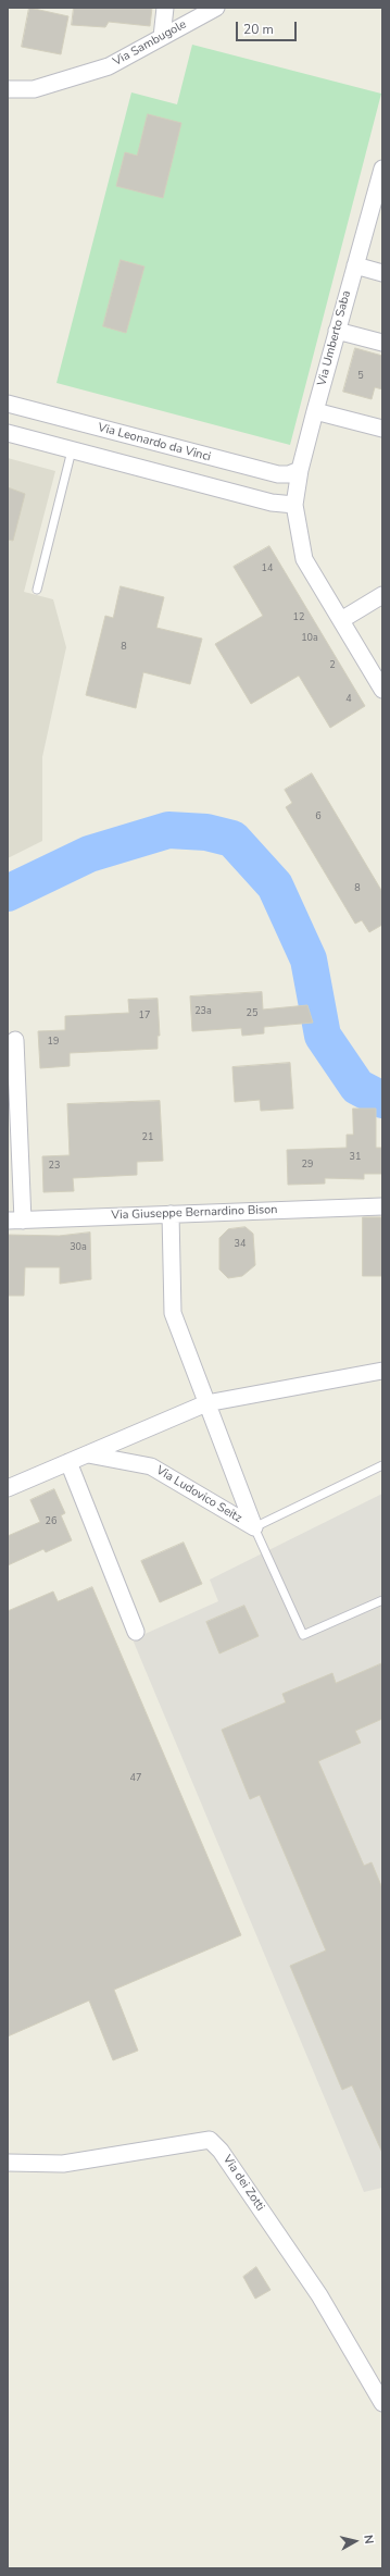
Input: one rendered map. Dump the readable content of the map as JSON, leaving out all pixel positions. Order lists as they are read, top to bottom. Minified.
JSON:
{"streets":{"street":["Via Sambugole","Via Umberto Saba","Via Leonardo da Vinci","Via Giuseppe Bernardino Bison","Via Ludovico Seitz","Via dei Zotti"]},"crossings":[["Via Umberto Saba","Via Leonardo da Vinci"],["Via Giuseppe Bernardino Bison","Via Ludovico Seitz"]],"house_numbers":["5","14","12","10a","8","2","4","6","8","23a","25","17","19","21","31","29","23","34","30a","26","47"],"scale_bar":"20 m","north":"right"}
